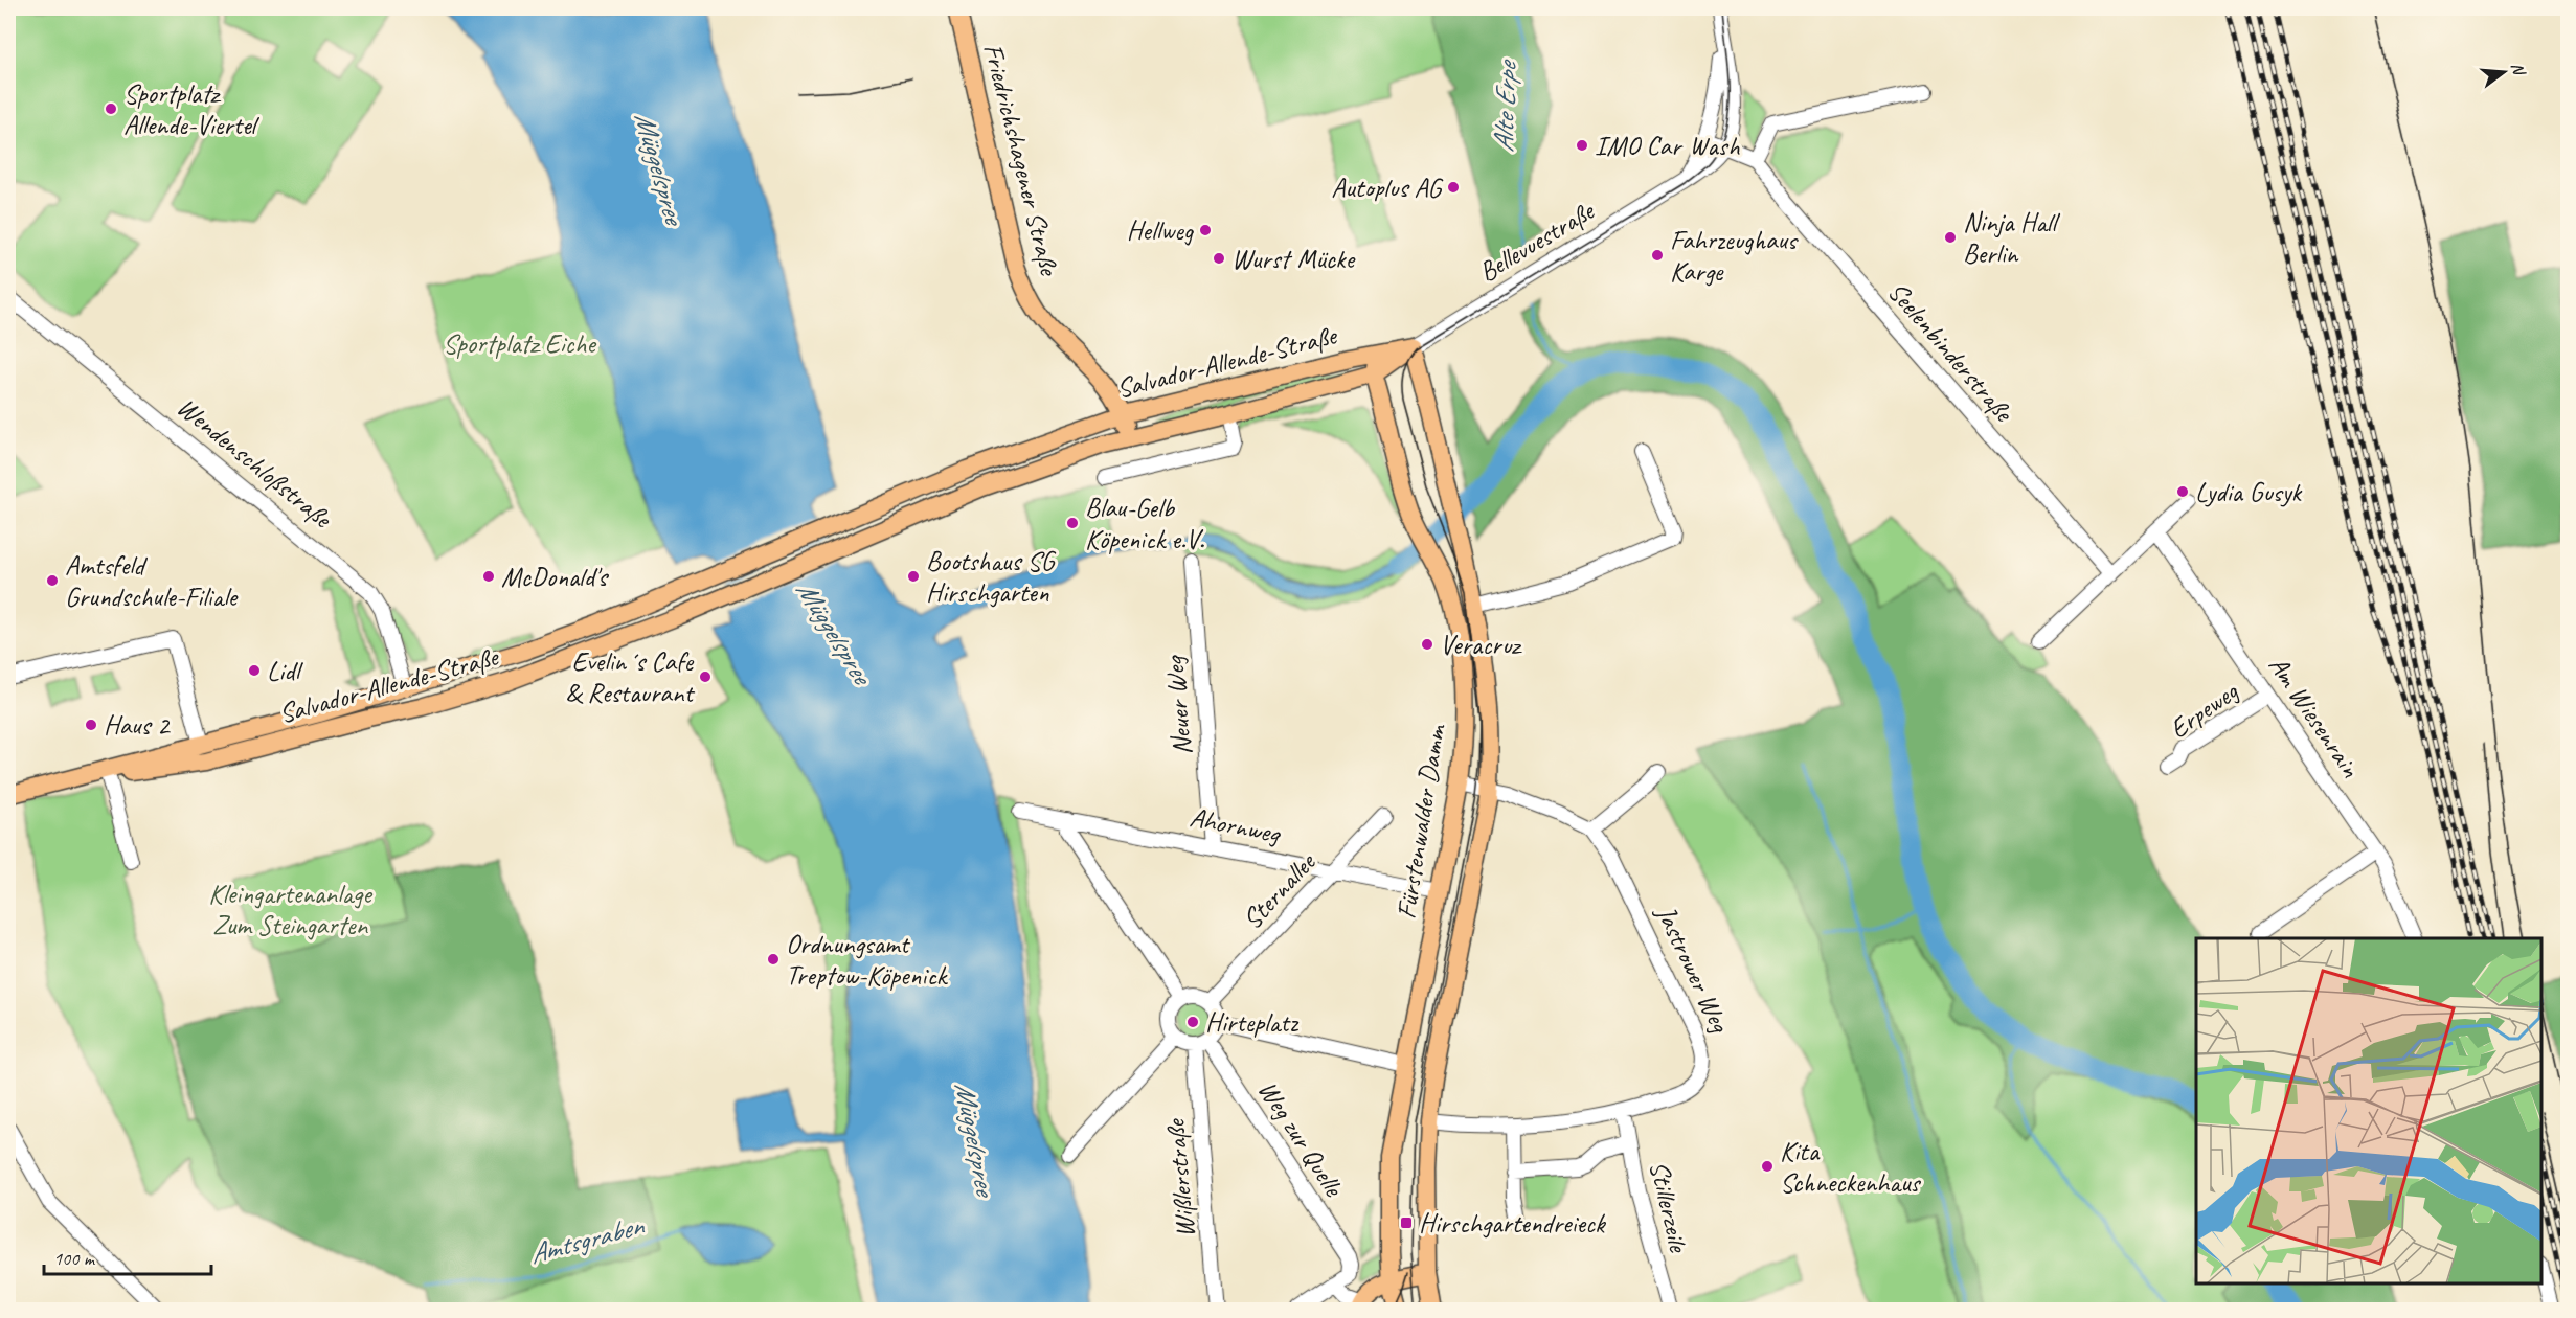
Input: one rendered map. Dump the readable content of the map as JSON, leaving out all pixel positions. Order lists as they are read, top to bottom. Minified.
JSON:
{"streets":{"main road":["Friedrichshagener Straße","Salvador-Allende-Straße","Wendenschloßstraße","Fürstenwalder Damm"],"street":["Bellevuestraße","Seelenbinderstraße","Neuer Weg","Erpeweg","Am Wiesenrain","Ahornweg","Sternallee","Jastrower Weg","Weg zur Quelle","Wißlerstraße","Stillerzeile"]},"crossings":[["Friedrichshagener Straße","Salvador-Allende-Straße"],["Bellevuestraße","Salvador-Allende-Straße"],["Bellevuestraße","Fürstenwalder Damm"],["Salvador-Allende-Straße","Wendenschloßstraße"],["Salvador-Allende-Straße","Fürstenwalder Damm"],["Neuer Weg","Ahornweg"],["Erpeweg","Am Wiesenrain"],["Fürstenwalder Damm","Ahornweg"],["Fürstenwalder Damm","Jastrower Weg"],["Ahornweg","Sternallee"],["Sternallee","Weg zur Quelle"],["Sternallee","Wißlerstraße"],["Jastrower Weg","Stillerzeile"],["Weg zur Quelle","Wißlerstraße"]],"water":["Alte Erpe","Müggelspree","Amtsgraben"],"parks":["Sportplatz Eiche","Kleingartenanlage Zum Steingarten"],"places":{"other":["Sportplatz Allende-Viertel","IMO Car Wash","Autoplus AG","Hellweg","Ninja Hall Berlin","Fahrzeughaus Karge","Wurst Mücke","Lydia Gusyk","Blau-Gelb Köpenick e.V.","McDonald's","Bootshaus SG Hirschgarten","Amtsfeld Grundschule-Filiale","Veracruz","Lidl","Evelin´s Cafe & Restaurant","Haus 2","Ordnungsamt Treptow-Köpenick","Hirteplatz","Kita Schneckenhaus"],"transit":["Hirschgartendreieck"]},"scale_bar":"100 m","north":"right"}
